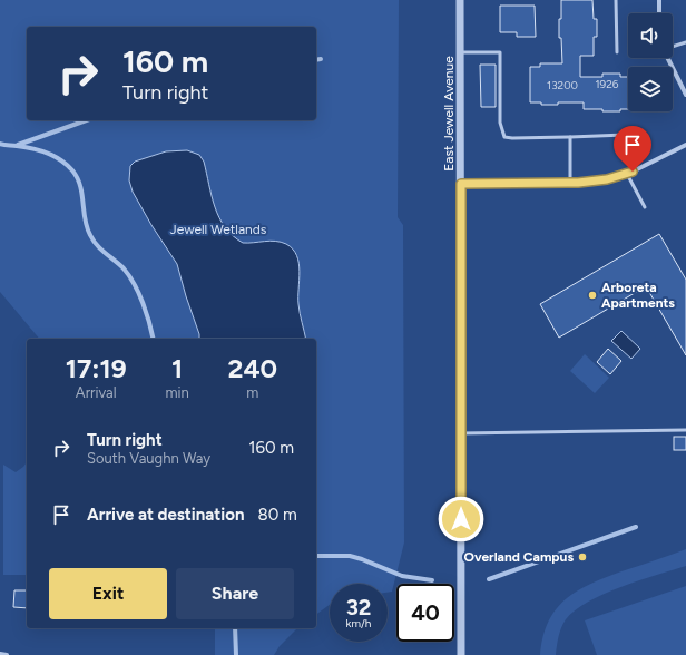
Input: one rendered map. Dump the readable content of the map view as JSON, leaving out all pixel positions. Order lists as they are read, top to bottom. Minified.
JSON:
{"streets":{"street":["East Jewell Avenue"]},"parks":["Jewell Wetlands"],"places":["Arboreta Apartments","Overland Campus"],"house_numbers":["1926","13200"],"page":{"turn":["160 m","Turn right"],"eta":["17:19","Arrival","1","min","240","m"],"list":[{"name":"Turn right","note":"South Vaughn Way","value":"160 m"},{"name":"Arrive at destination","value":"80 m"}],"buttons":["Exit","Share"],"speed":"32 km/h","limit":"40"}}
